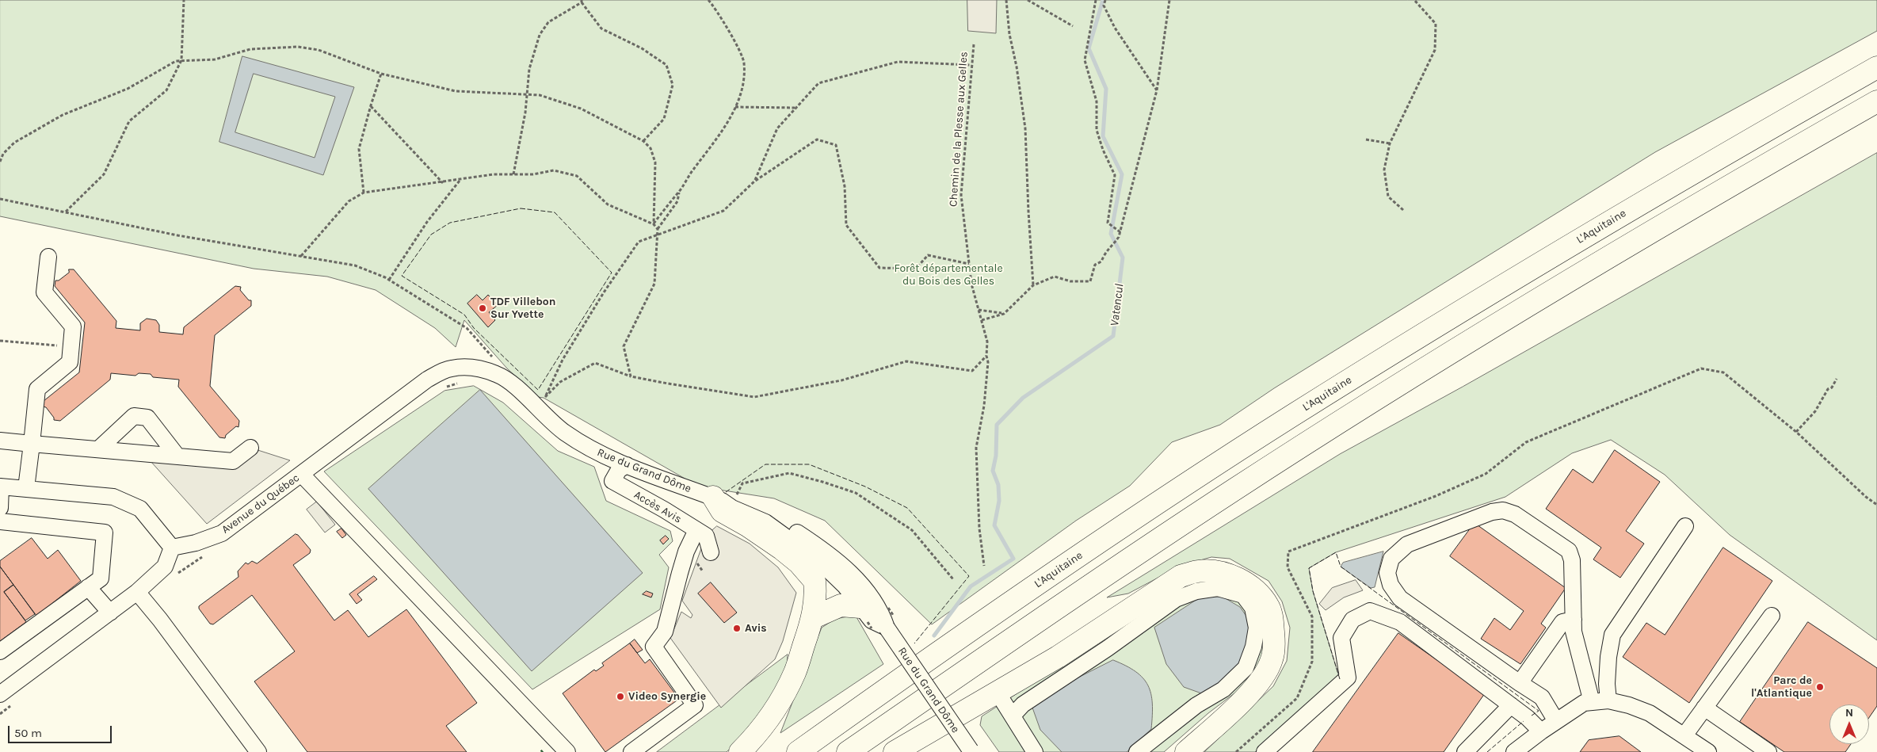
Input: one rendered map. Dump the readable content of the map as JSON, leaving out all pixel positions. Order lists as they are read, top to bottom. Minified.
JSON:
{"streets":{"highway":["L'Aquitaine"],"street":["Rue du Grand Dôme","Avenue du Québec","Accès Avis"],"path":["Chemin de la Plesse aux Gelles"]},"crossings":[["Rue du Grand Dôme","Avenue du Québec"],["Rue du Grand Dôme","Accès Avis"]],"water":["Vatencul"],"parks":["Forêt départementale du Bois des Gelles"],"places":["TDF Villebon Sur Yvette","Avis","Parc de l'Atlantique","Video Synergie"],"scale_bar":"50 m","north":"top"}
